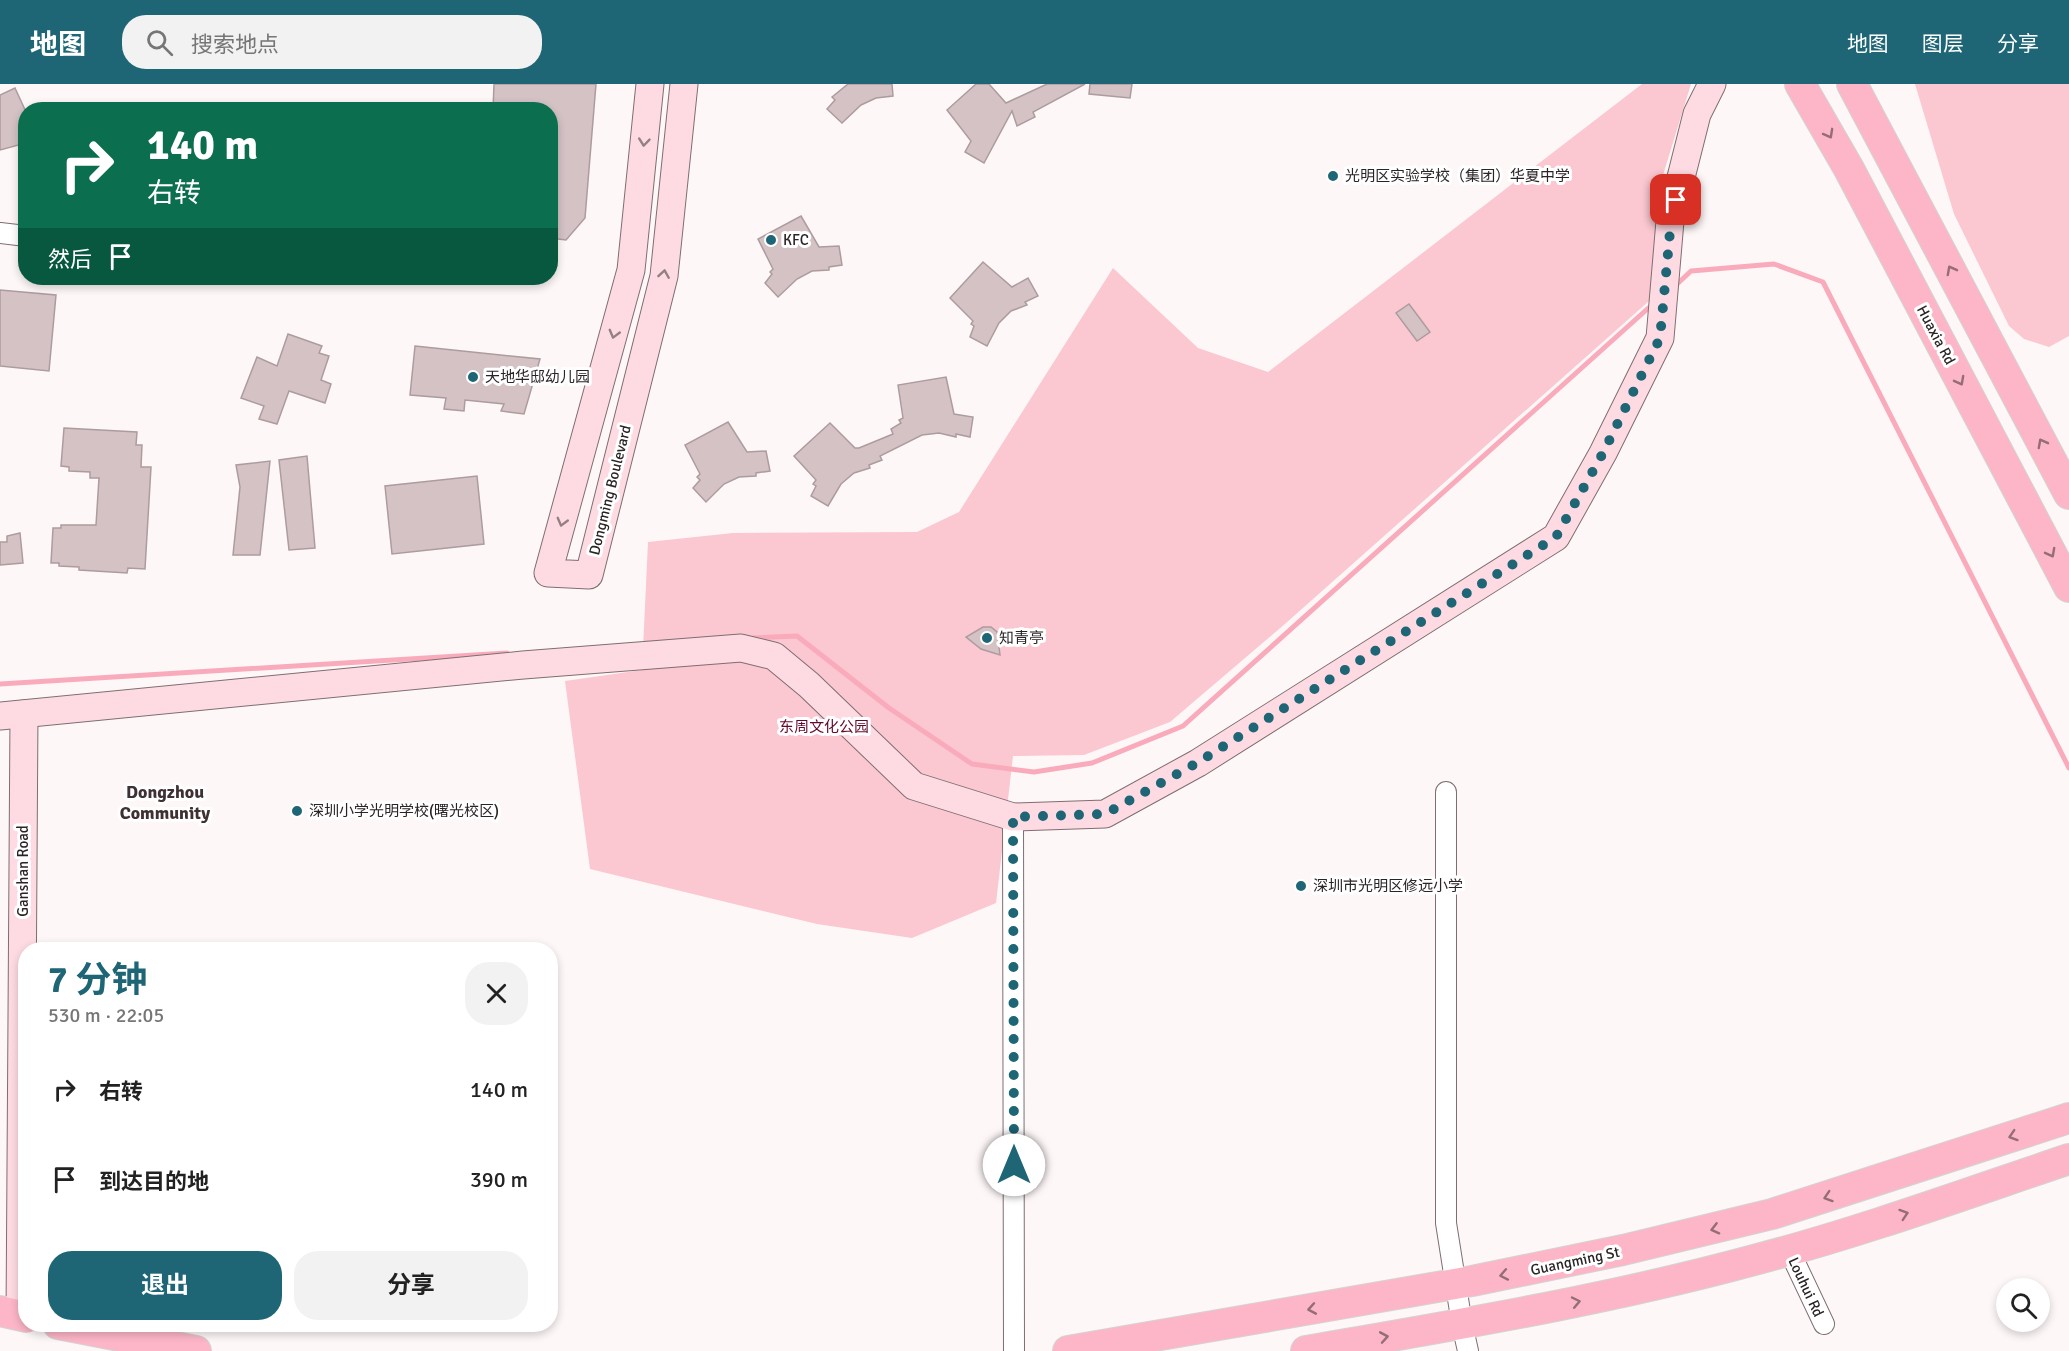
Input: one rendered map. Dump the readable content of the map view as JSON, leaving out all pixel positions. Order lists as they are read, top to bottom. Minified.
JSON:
{"streets":{"main road":["Huaxia Rd","Guangming St"],"street":["Dongming Boulevard","Ganshan Road","Louhui Rd"]},"districts":["Dongzhou Community"],"parks":["东周文化公园"],"places":["光明区实验学校（集团）华夏中学","KFC","天地华邸幼儿园","知青亭","深圳小学光明学校(曙光校区)","深圳市光明区修远小学"],"page":{"header":"地图","search":"搜索地点","nav":["地图","图层","分享"],"turn":["140 m","右转"],"then":"然后","heading":["7 分钟","530 m · 22:05"],"list":[{"name":"右转","value":"140 m"},{"name":"到达目的地","value":"390 m"}],"buttons":["退出","分享"]}}
